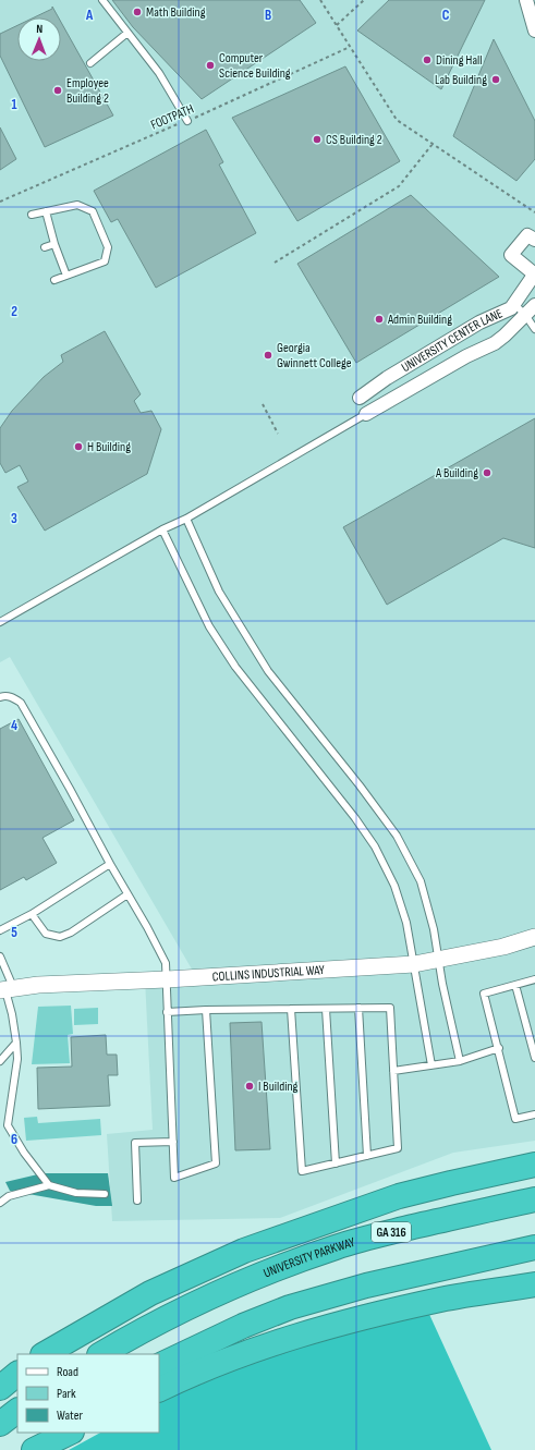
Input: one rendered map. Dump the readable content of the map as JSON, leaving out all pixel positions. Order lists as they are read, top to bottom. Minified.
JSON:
{"streets":{"highway":["GA 316","UNIVERSITY PARKWAY"],"street":["UNIVERSITY CENTER LANE","COLLINS INDUSTRIAL WAY"],"path":["FOOTPATH"]},"places":["Math Building","Dining Hall","Computer Science Building","Lab Building","Employee Building 2","CS Building 2","Admin Building","Georgia Gwinnett College","H Building","A Building","I Building"],"legend":["Road","Park","Water"],"north":"top","grid":{"columns":["A","B","C"],"rows":["1","2","3","4","5","6"]}}
